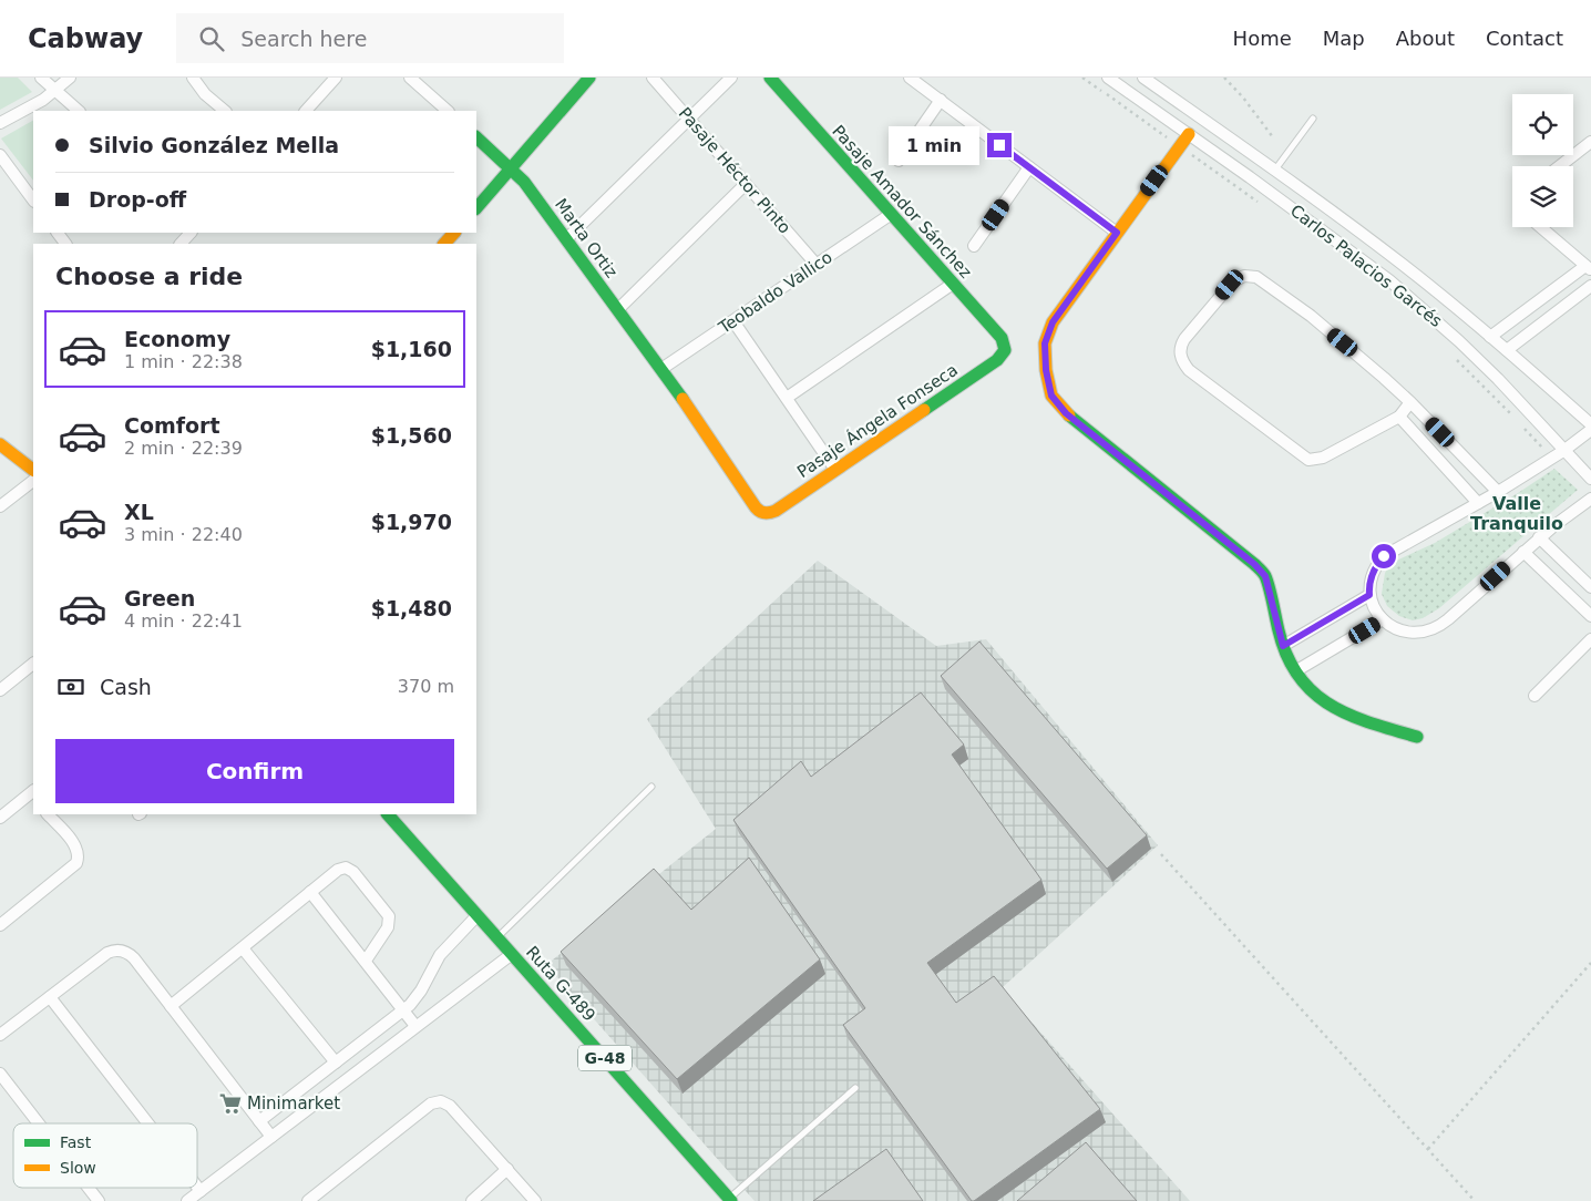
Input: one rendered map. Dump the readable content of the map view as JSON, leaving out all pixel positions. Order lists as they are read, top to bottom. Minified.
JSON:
{"streets":{"street":["Pasaje Héctor Pinto","Pasaje Amador Sánchez","Marta Ortiz","Carlos Palacios Garcés","Teobaldo Vallico","Pasaje Ángela Fonseca","Ruta G-489","G-48"]},"crossings":[["Pasaje Héctor Pinto","Teobaldo Vallico"],["Pasaje Amador Sánchez","Teobaldo Vallico"],["Pasaje Amador Sánchez","Pasaje Ángela Fonseca"],["Marta Ortiz","Teobaldo Vallico"],["Marta Ortiz","Pasaje Ángela Fonseca"]],"districts":["Valle Tranquilo"],"places":{"supermarket":["Minimarket"]},"legend":["Fast","Slow"],"page":{"header":"Cabway","search":"Search here","nav":["Home","Map","About","Contact"],"banner":["Silvio González Mella","Drop-off"],"bubble":"1 min","heading":"Choose a ride","list":[{"name":"Economy","note":"1 min · 22:38","value":"$1,160"},{"name":"Comfort","note":"2 min · 22:39","value":"$1,560"},{"name":"XL","note":"3 min · 22:40","value":"$1,970"},{"name":"Green","note":"4 min · 22:41","value":"$1,480"}],"pay":["Cash","370 m"],"buttons":"Confirm"}}
